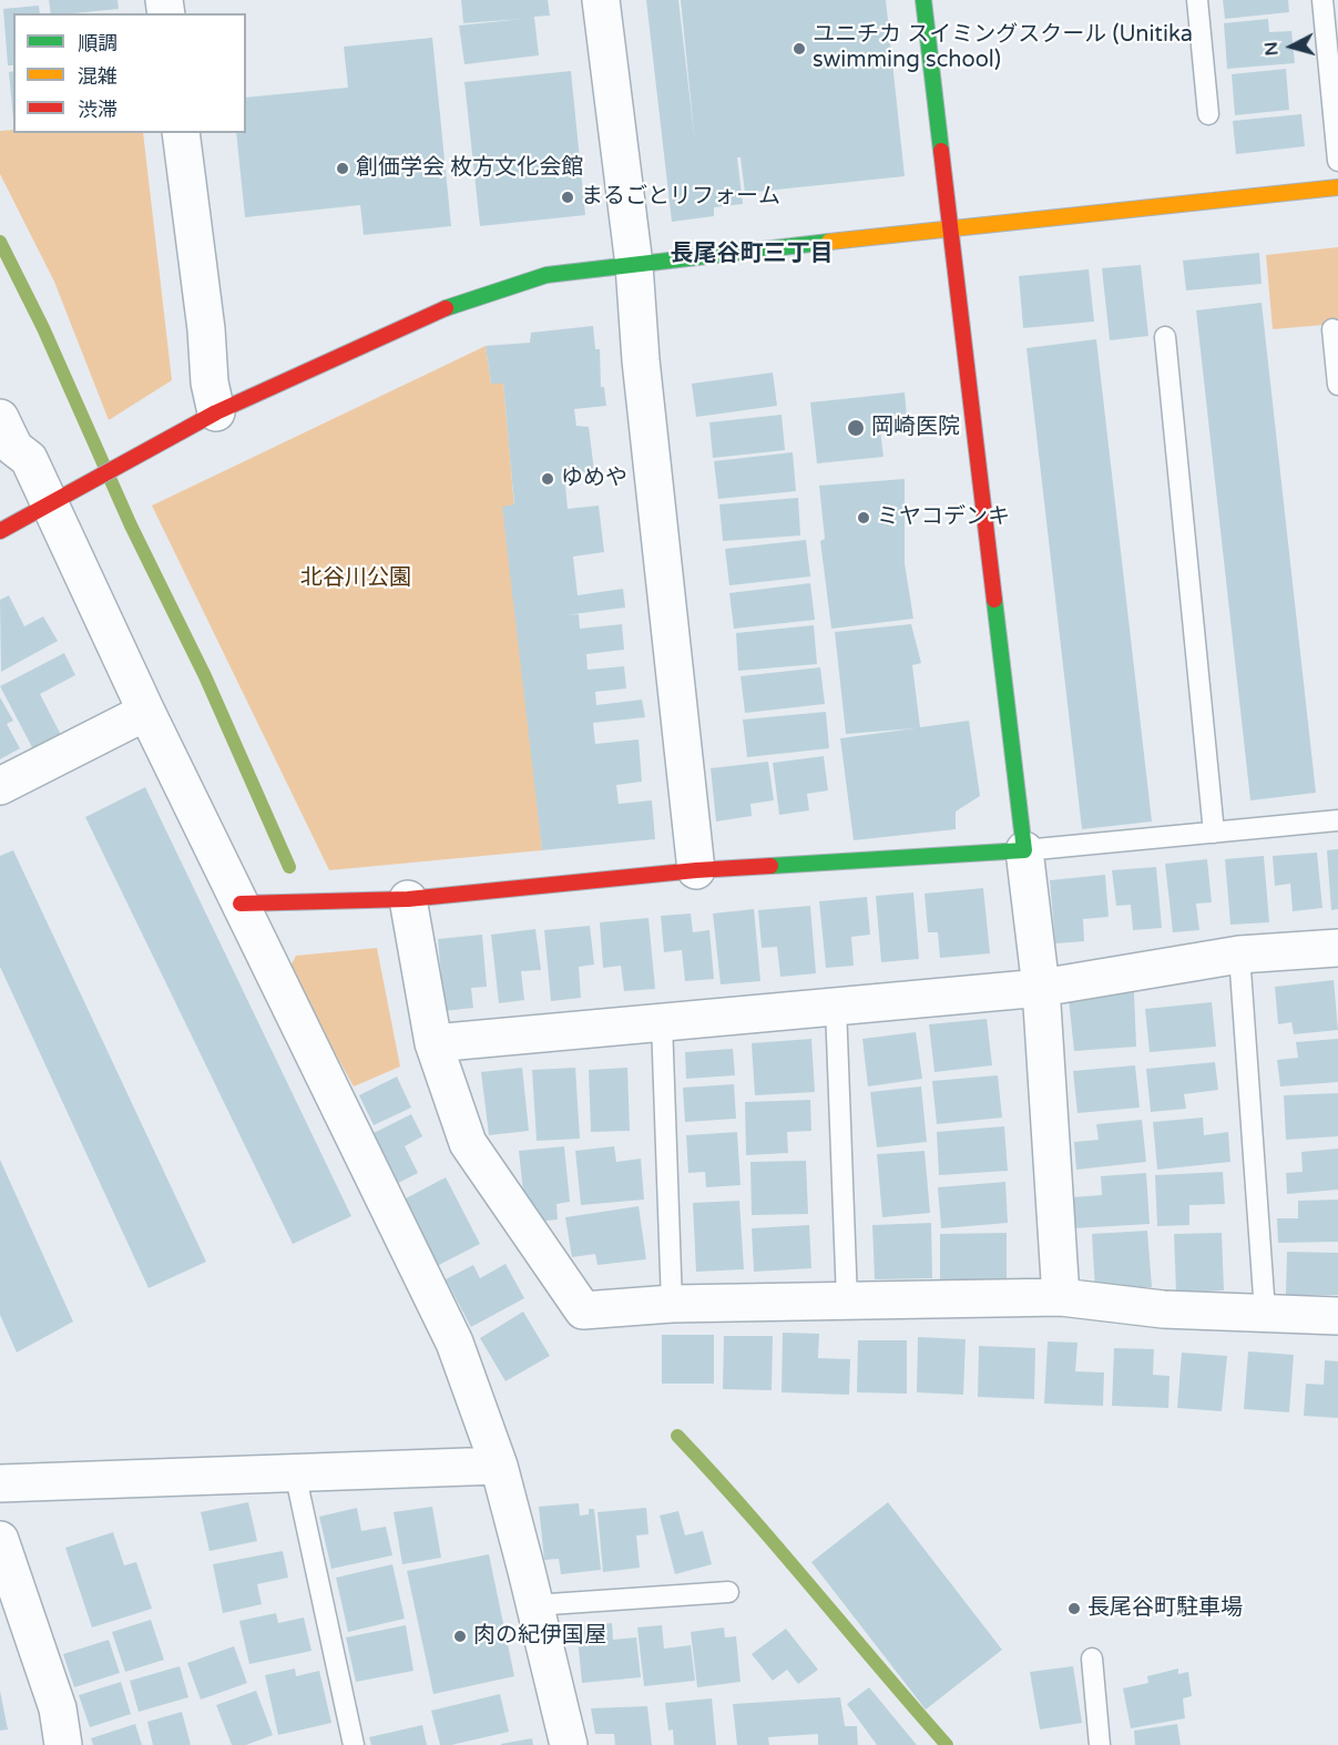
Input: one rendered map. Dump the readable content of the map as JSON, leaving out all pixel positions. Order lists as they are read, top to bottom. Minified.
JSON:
{"districts":["長尾谷町三丁目"],"parks":["北谷川公園"],"places":["ユニチカ スイミングスクール (Unitika swimming school)","創価学会 枚方文化会館","まるごとリフォーム","岡崎医院","ゆめや","ミヤコデンキ","長尾谷町駐車場","肉の紀伊国屋"],"legend":["順調","混雑","渋滞"],"north":"left"}
